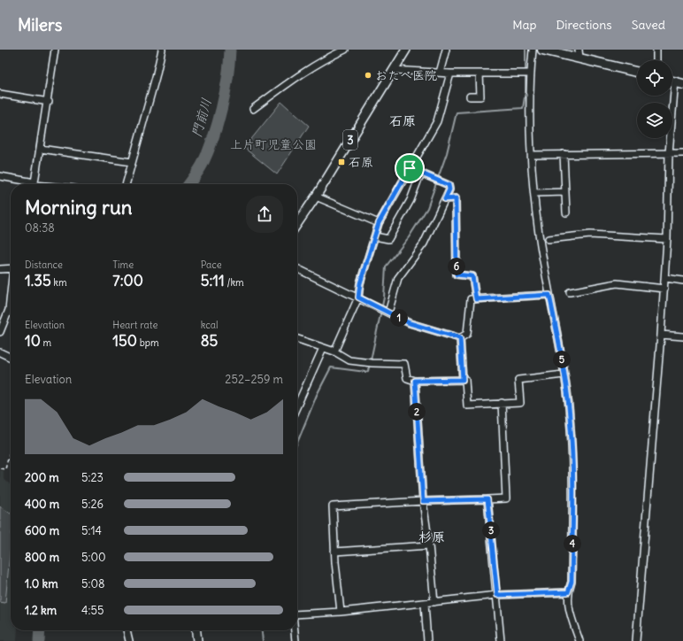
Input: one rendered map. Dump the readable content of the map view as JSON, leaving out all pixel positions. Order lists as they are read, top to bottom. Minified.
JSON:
{"streets":{"main road":["3"]},"districts":["石原","杉原"],"water":["門前川"],"parks":["上片町児童公園"],"places":{"other":["おたべ医院"],"transit":["石原"]},"page":{"header":"Milers","nav":["Map","Directions","Saved"],"heading":["Morning run","08:38"],"stats":[["Distance","1.35 km"],["Time","7:00"],["Pace","5:11 /km"],["Elevation","10 m"],["Heart rate","150 bpm"],["kcal","85"]],"pins":["6","1","5","2","3","4"],"chart":["Elevation","252–259 m"],"list":[{"name":"200 m","note":"5:23"},{"name":"400 m","note":"5:26"},{"name":"600 m","note":"5:14"},{"name":"800 m","note":"5:00"},{"name":"1.0 km","note":"5:08"},{"name":"1.2 km","note":"4:55"}]}}
